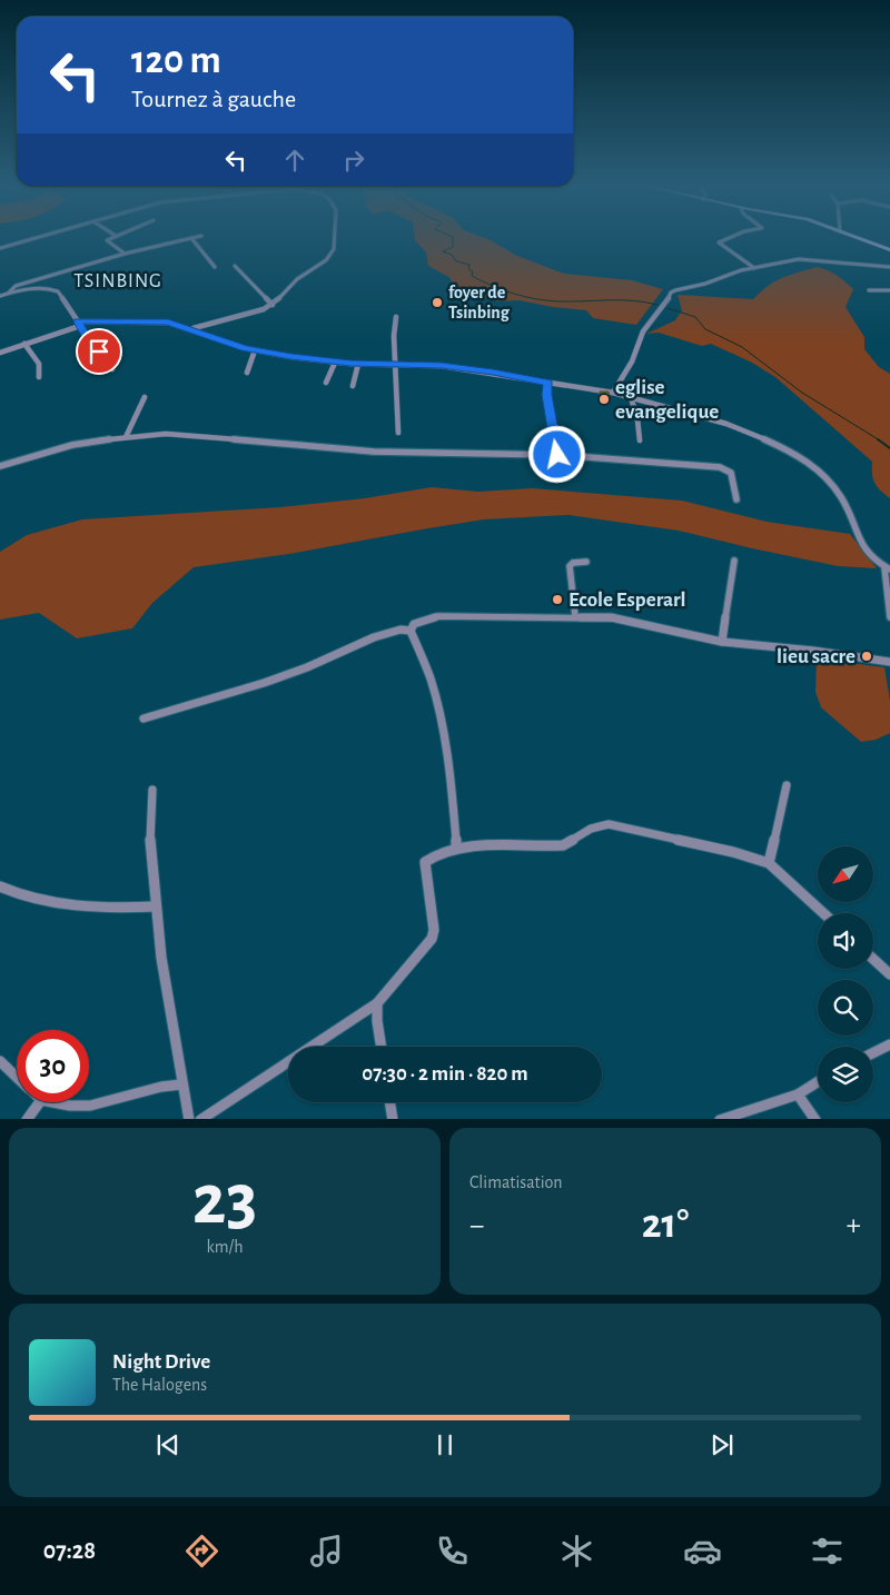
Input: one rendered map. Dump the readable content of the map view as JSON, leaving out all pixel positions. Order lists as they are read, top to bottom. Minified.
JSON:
{"districts":["TSINBING"],"places":["foyer de Tsinbing","eglise evangelique","Ecole Esperarl","lieu sacre"],"north":"bottom left","page":{"turn":["120 m","Tournez à gauche"],"limit":"30","trip":"07:30 · 2 min · 820 m","tile":[["23","km/h"],"Climatisation"],"heat":["−","21°","+"],"song":["Night Drive","The Halogens"],"tabs":"07:28"}}
